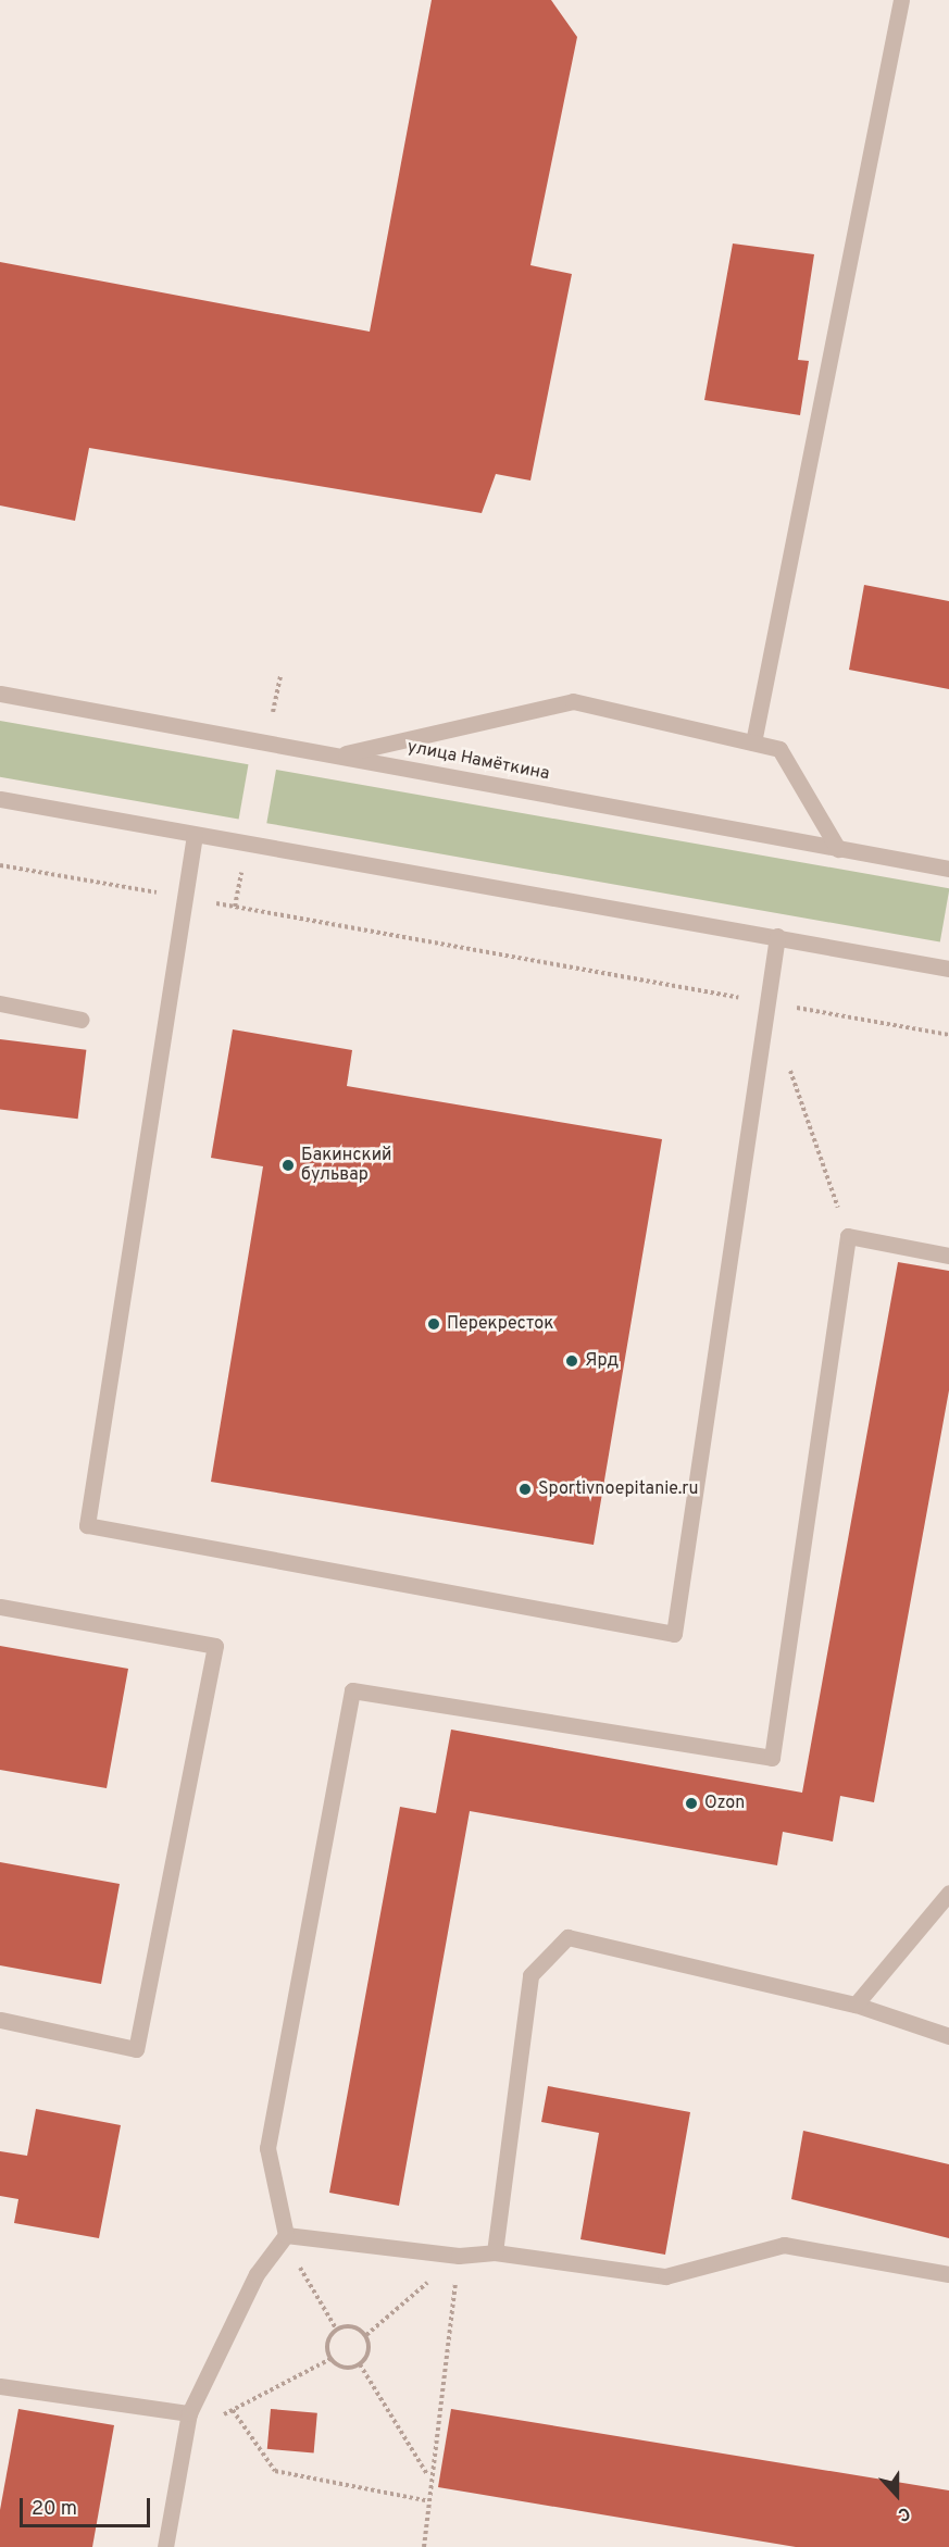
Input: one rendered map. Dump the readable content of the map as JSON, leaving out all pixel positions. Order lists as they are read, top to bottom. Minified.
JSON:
{"streets":{"street":["улица Намёткина"]},"places":["Бакинский бульвар","Перекресток","Ярд","Sportivnoepitanie.ru","Ozon"],"scale_bar":"20 m","north":"bottom"}
